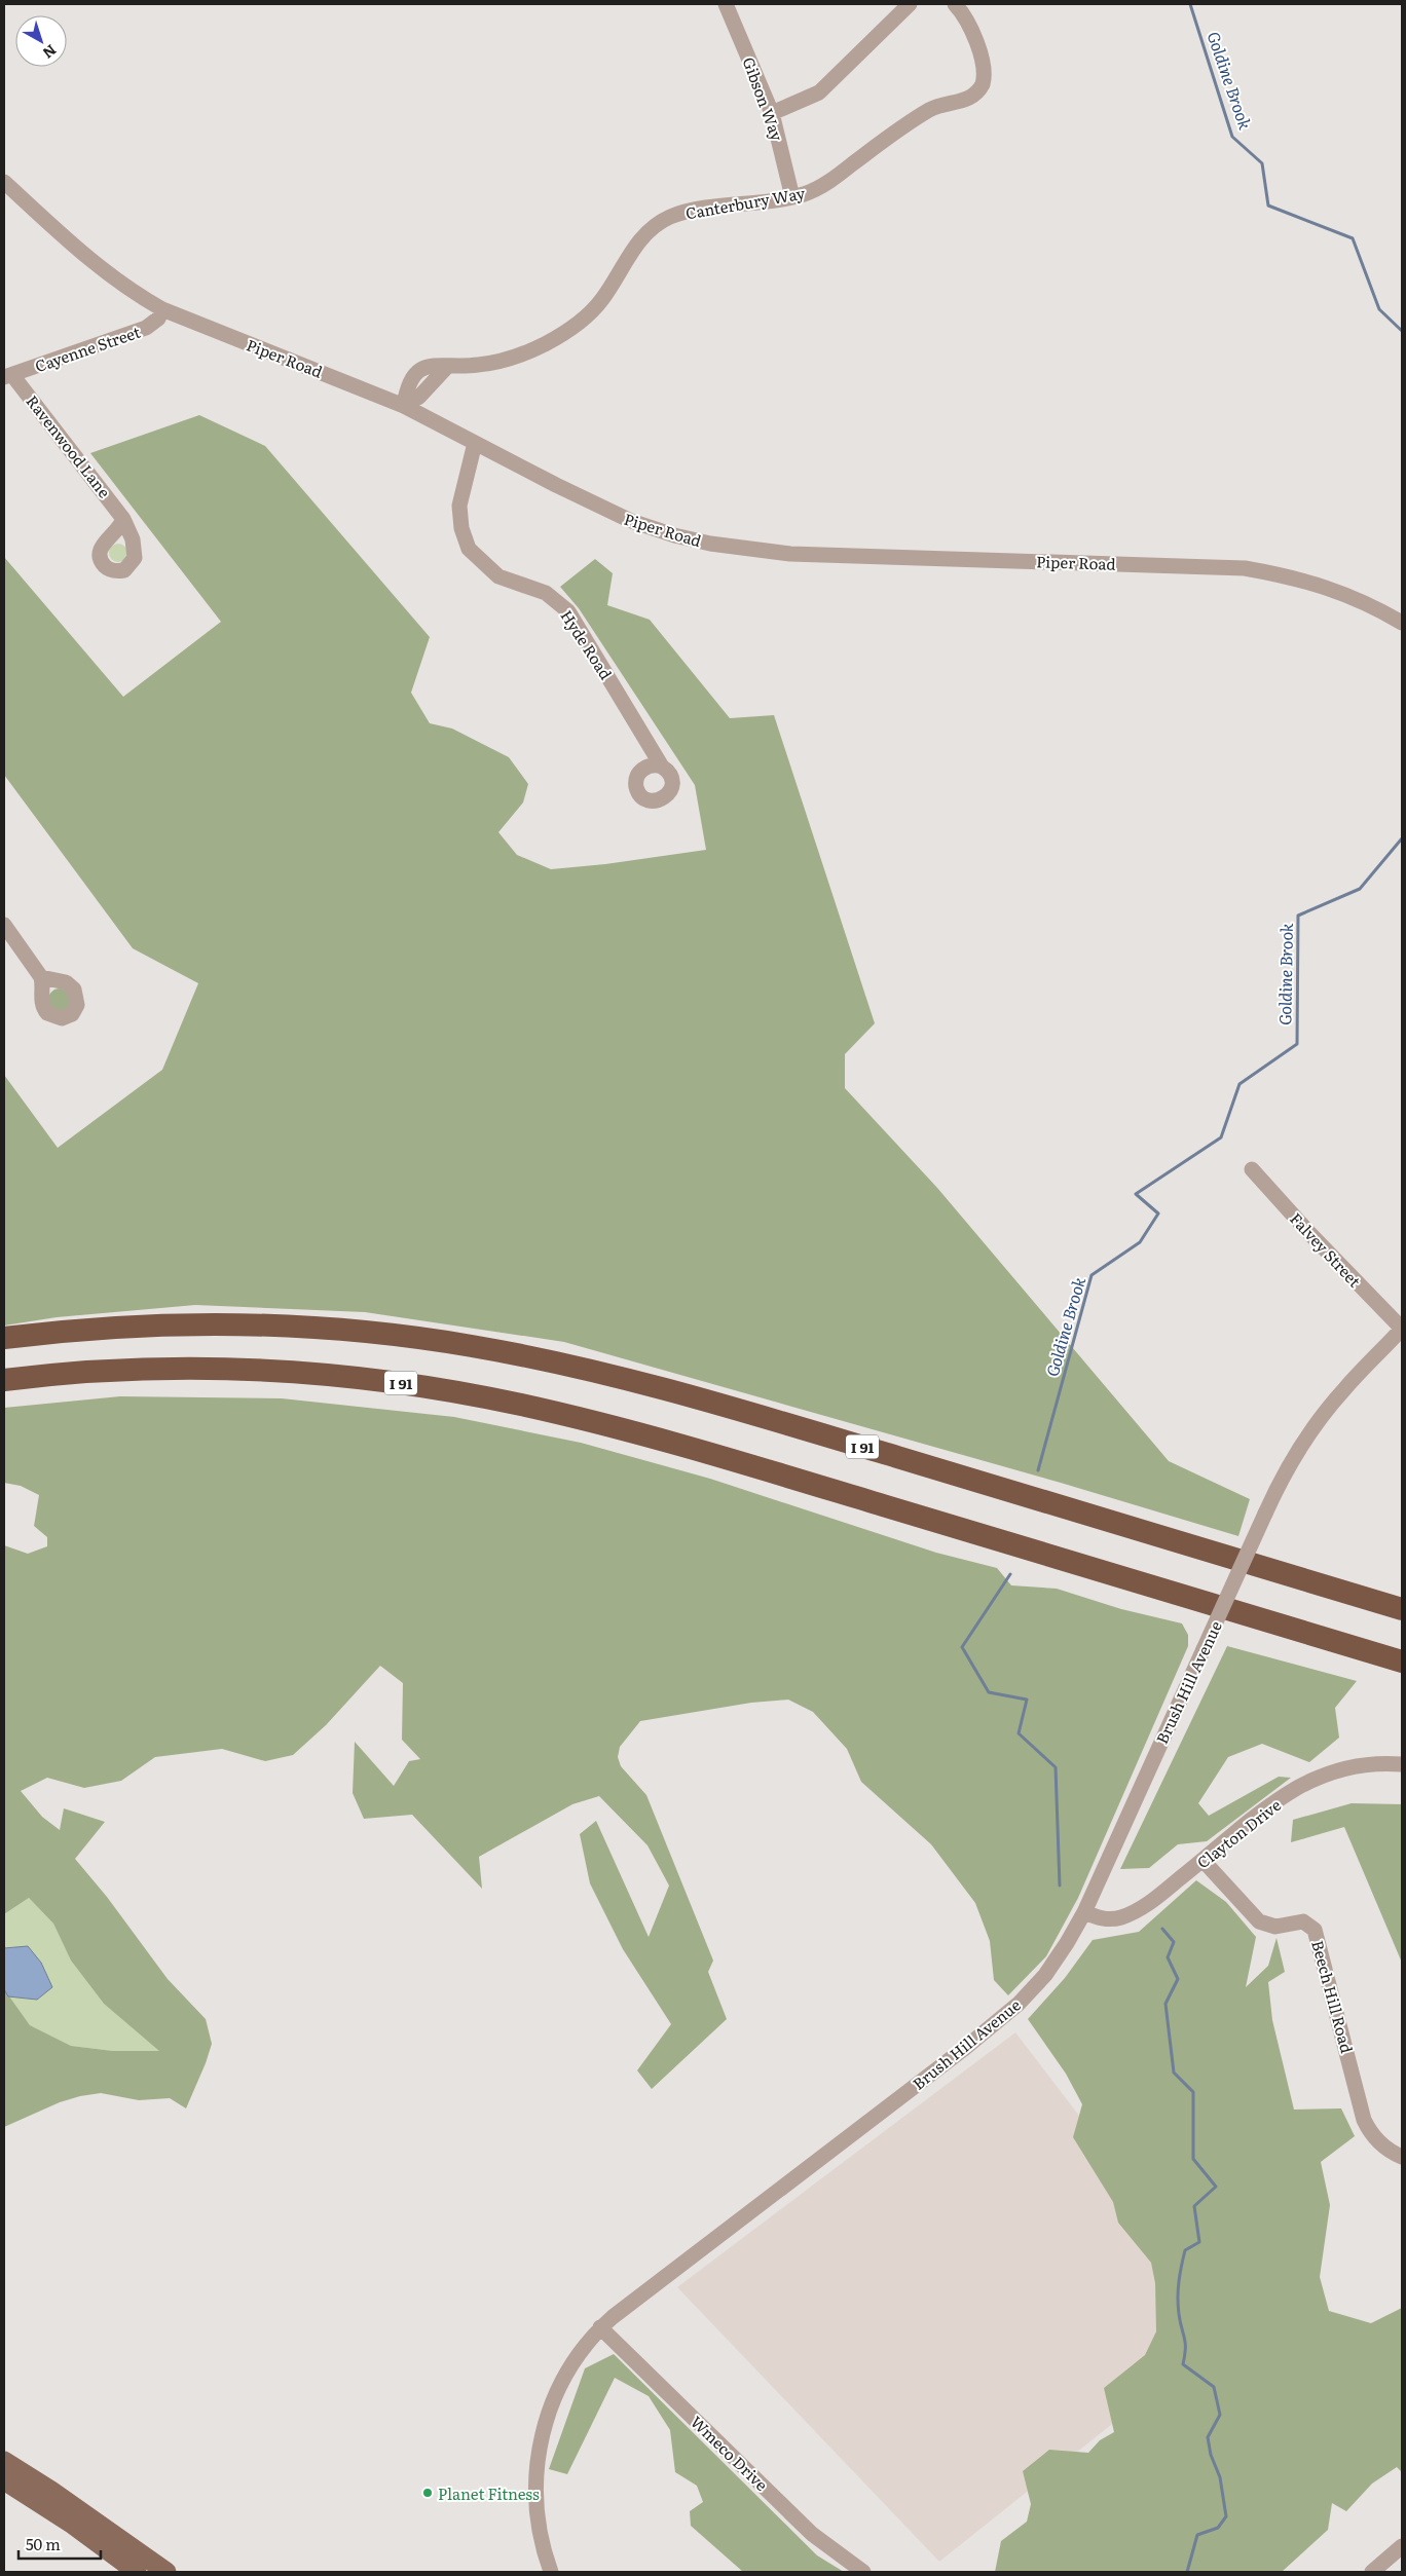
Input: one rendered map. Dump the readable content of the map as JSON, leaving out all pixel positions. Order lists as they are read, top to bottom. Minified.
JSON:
{"streets":{"highway":["I 91"],"street":["Gibson Way","Canterbury Way","Cayenne Street","Piper Road","Ravenwood Lane","Hyde Road","Falvey Street","Brush Hill Avenue","Clayton Drive","Beech Hill Road","Wmeco Drive"]},"crossings":[["Gibson Way","Canterbury Way"],["Canterbury Way","Piper Road"],["Cayenne Street","Piper Road"],["Cayenne Street","Ravenwood Lane"],["Piper Road","Hyde Road"],["Falvey Street","Brush Hill Avenue"],["Brush Hill Avenue","Clayton Drive"],["Brush Hill Avenue","Wmeco Drive"],["Clayton Drive","Beech Hill Road"]],"water":["Goldine Brook"],"places":["Planet Fitness"],"scale_bar":"50 m","north":"bottom right"}
